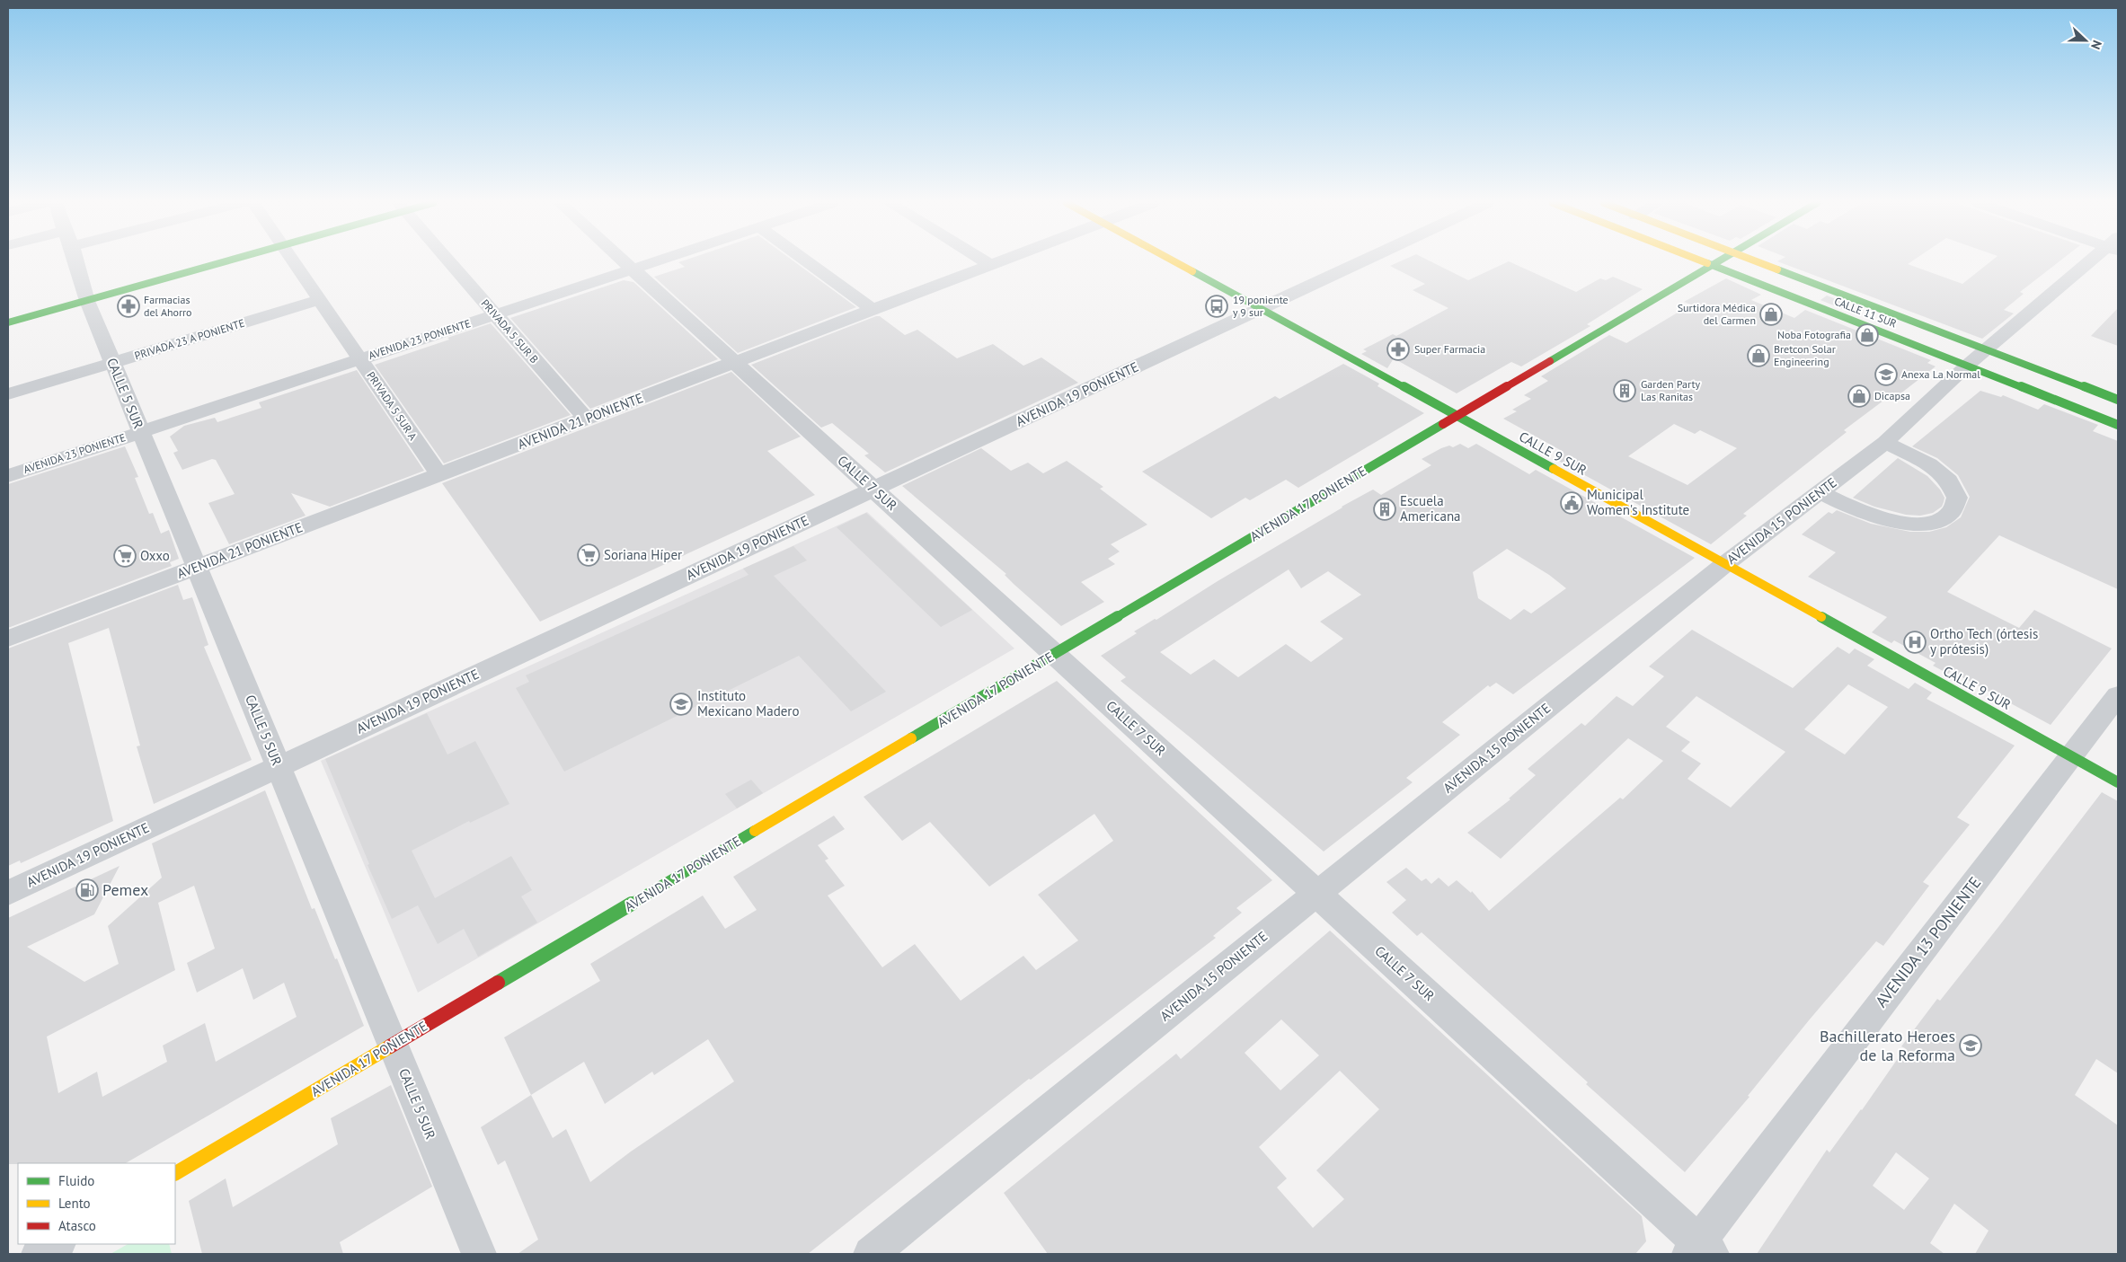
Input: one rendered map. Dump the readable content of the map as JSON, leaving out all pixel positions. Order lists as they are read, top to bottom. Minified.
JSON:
{"streets":{"street":["CALLE 11 SUR","PRIVADA 5 SUR B","PRIVADA 23 A PONIENTE","AVENIDA 23 PONIENTE","CALLE 5 SUR","AVENIDA 19 PONIENTE","PRIVADA 5 SUR A","AVENIDA 21 PONIENTE","CALLE 9 SUR","CALLE 7 SUR","AVENIDA 17 PONIENTE","AVENIDA 15 PONIENTE","AVENIDA 13 PONIENTE"]},"crossings":[["CALLE 11 SUR","AVENIDA 17 PONIENTE"],["CALLE 11 SUR","AVENIDA 15 PONIENTE"],["PRIVADA 5 SUR B","AVENIDA 23 PONIENTE"],["PRIVADA 5 SUR B","AVENIDA 21 PONIENTE"],["PRIVADA 23 A PONIENTE","CALLE 5 SUR"],["PRIVADA 23 A PONIENTE","PRIVADA 5 SUR A"],["AVENIDA 23 PONIENTE","CALLE 5 SUR"],["AVENIDA 23 PONIENTE","PRIVADA 5 SUR A"],["AVENIDA 23 PONIENTE","CALLE 7 SUR"],["CALLE 5 SUR","AVENIDA 19 PONIENTE"],["CALLE 5 SUR","AVENIDA 21 PONIENTE"],["CALLE 5 SUR","AVENIDA 17 PONIENTE"],["AVENIDA 19 PONIENTE","CALLE 9 SUR"],["AVENIDA 19 PONIENTE","CALLE 7 SUR"],["PRIVADA 5 SUR A","AVENIDA 21 PONIENTE"],["AVENIDA 21 PONIENTE","CALLE 7 SUR"],["CALLE 9 SUR","AVENIDA 17 PONIENTE"],["CALLE 9 SUR","AVENIDA 15 PONIENTE"],["CALLE 9 SUR","AVENIDA 13 PONIENTE"],["CALLE 7 SUR","AVENIDA 17 PONIENTE"],["CALLE 7 SUR","AVENIDA 15 PONIENTE"],["CALLE 7 SUR","AVENIDA 13 PONIENTE"]],"places":{"pharmacy":["Farmacias del Ahorro","Super Farmacia"],"bus stop":["19 poniente y 9 sur"],"shop":["Surtidora Médica del Carmen","Noba Fotografia","Bretcon Solar Engineering","Dicapsa"],"school or university":["Anexa La Normal","Instituto Mexicano Madero","Bachillerato Heroes de la Reforma"],"building":["Garden Party Las Ranitas","Escuela Americana"],"public building":["Municipal Women's Institute"],"supermarket":["Soriana Híper","Oxxo"],"hospital":["Ortho Tech (órtesis y prótesis)"],"fuel station":["Pemex"]},"legend":["Fluido","Lento","Atasco"],"north":"right"}
